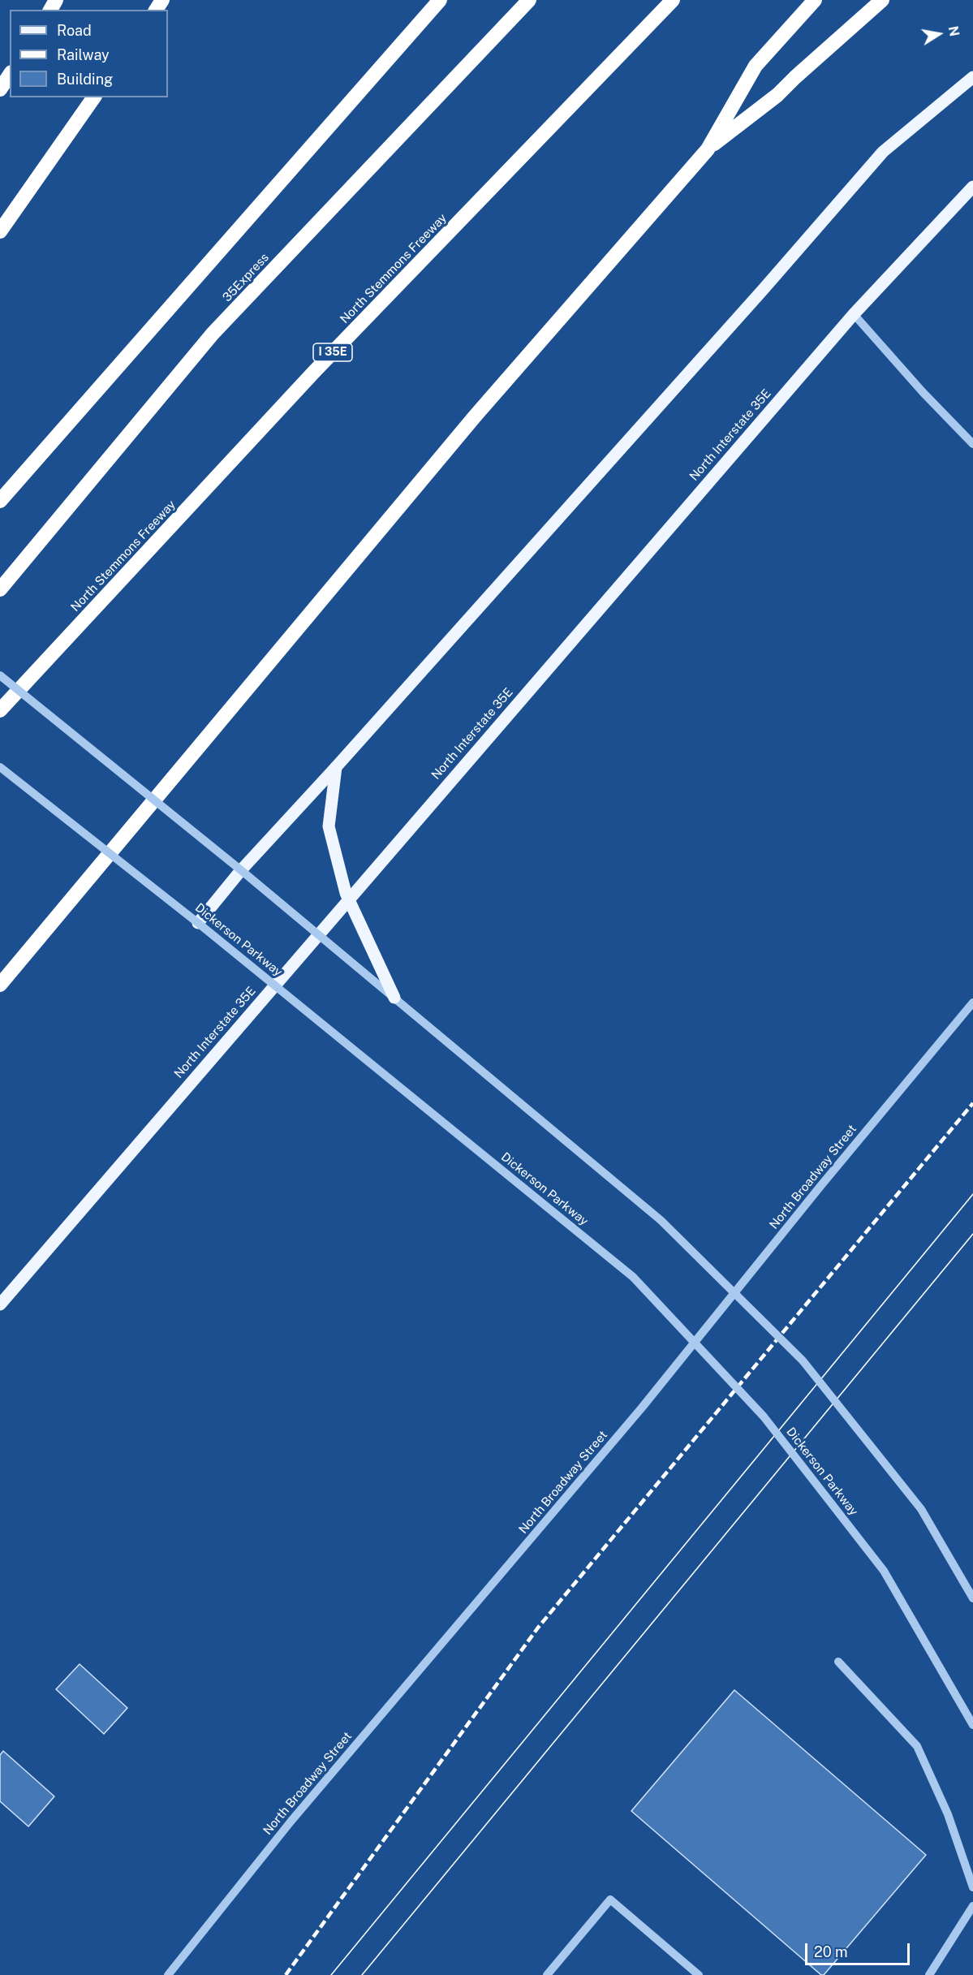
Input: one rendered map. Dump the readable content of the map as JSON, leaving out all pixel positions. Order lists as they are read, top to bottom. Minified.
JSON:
{"streets":{"highway":["North Stemmons Freeway","35Express","I 35E"],"main road":["North Interstate 35E"],"street":["Dickerson Parkway","North Broadway Street"]},"legend":["Road","Railway","Building"],"scale_bar":"20 m","north":"right"}
